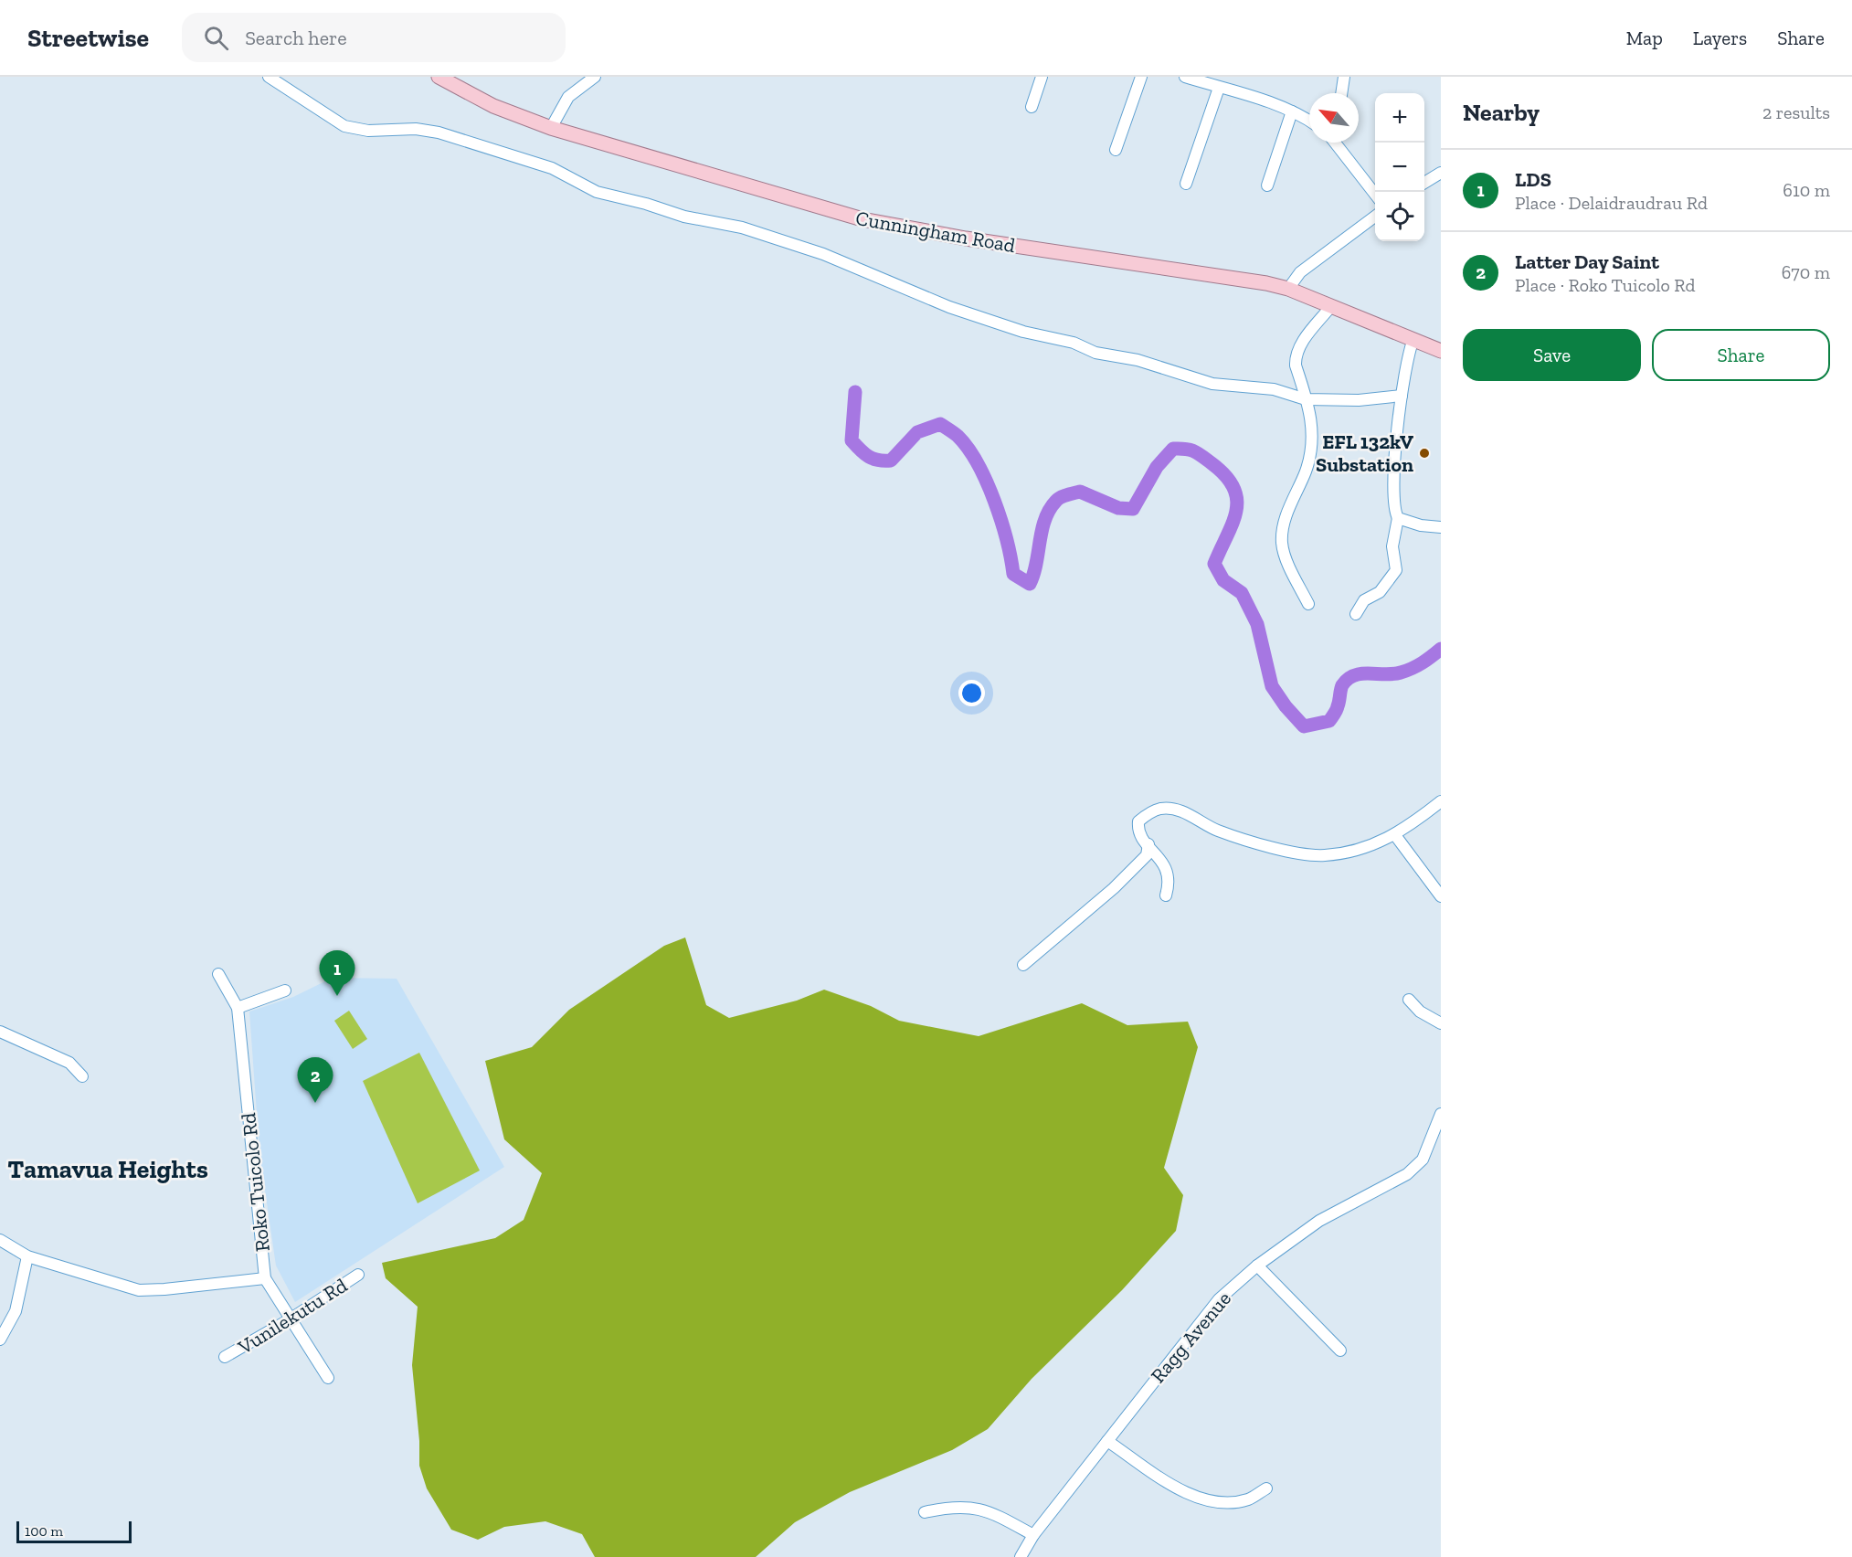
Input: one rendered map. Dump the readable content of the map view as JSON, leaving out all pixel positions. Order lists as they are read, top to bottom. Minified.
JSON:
{"streets":{"main road":["Cunningham Road"],"street":["Roko Tuicolo Rd","Vunilekutu Rd","Ragg Avenue"]},"crossings":[["Roko Tuicolo Rd","Vunilekutu Rd"]],"districts":["Tamavua Heights"],"places":["EFL 132kV Substation"],"scale_bar":"100 m","north":"top left","page":{"header":"Streetwise","search":"Search here","nav":["Map","Layers","Share"],"heading":["Nearby","2 results"],"map_buttons":["+","−"],"list":[{"mark":"1","name":"LDS","note":"Place · Delaidraudrau Rd","value":"610 m"},{"mark":"2","name":"Latter Day Saint","note":"Place · Roko Tuicolo Rd","value":"670 m"}],"buttons":["Save","Share"],"pins":["1","2"],"scale":"100 m"}}
